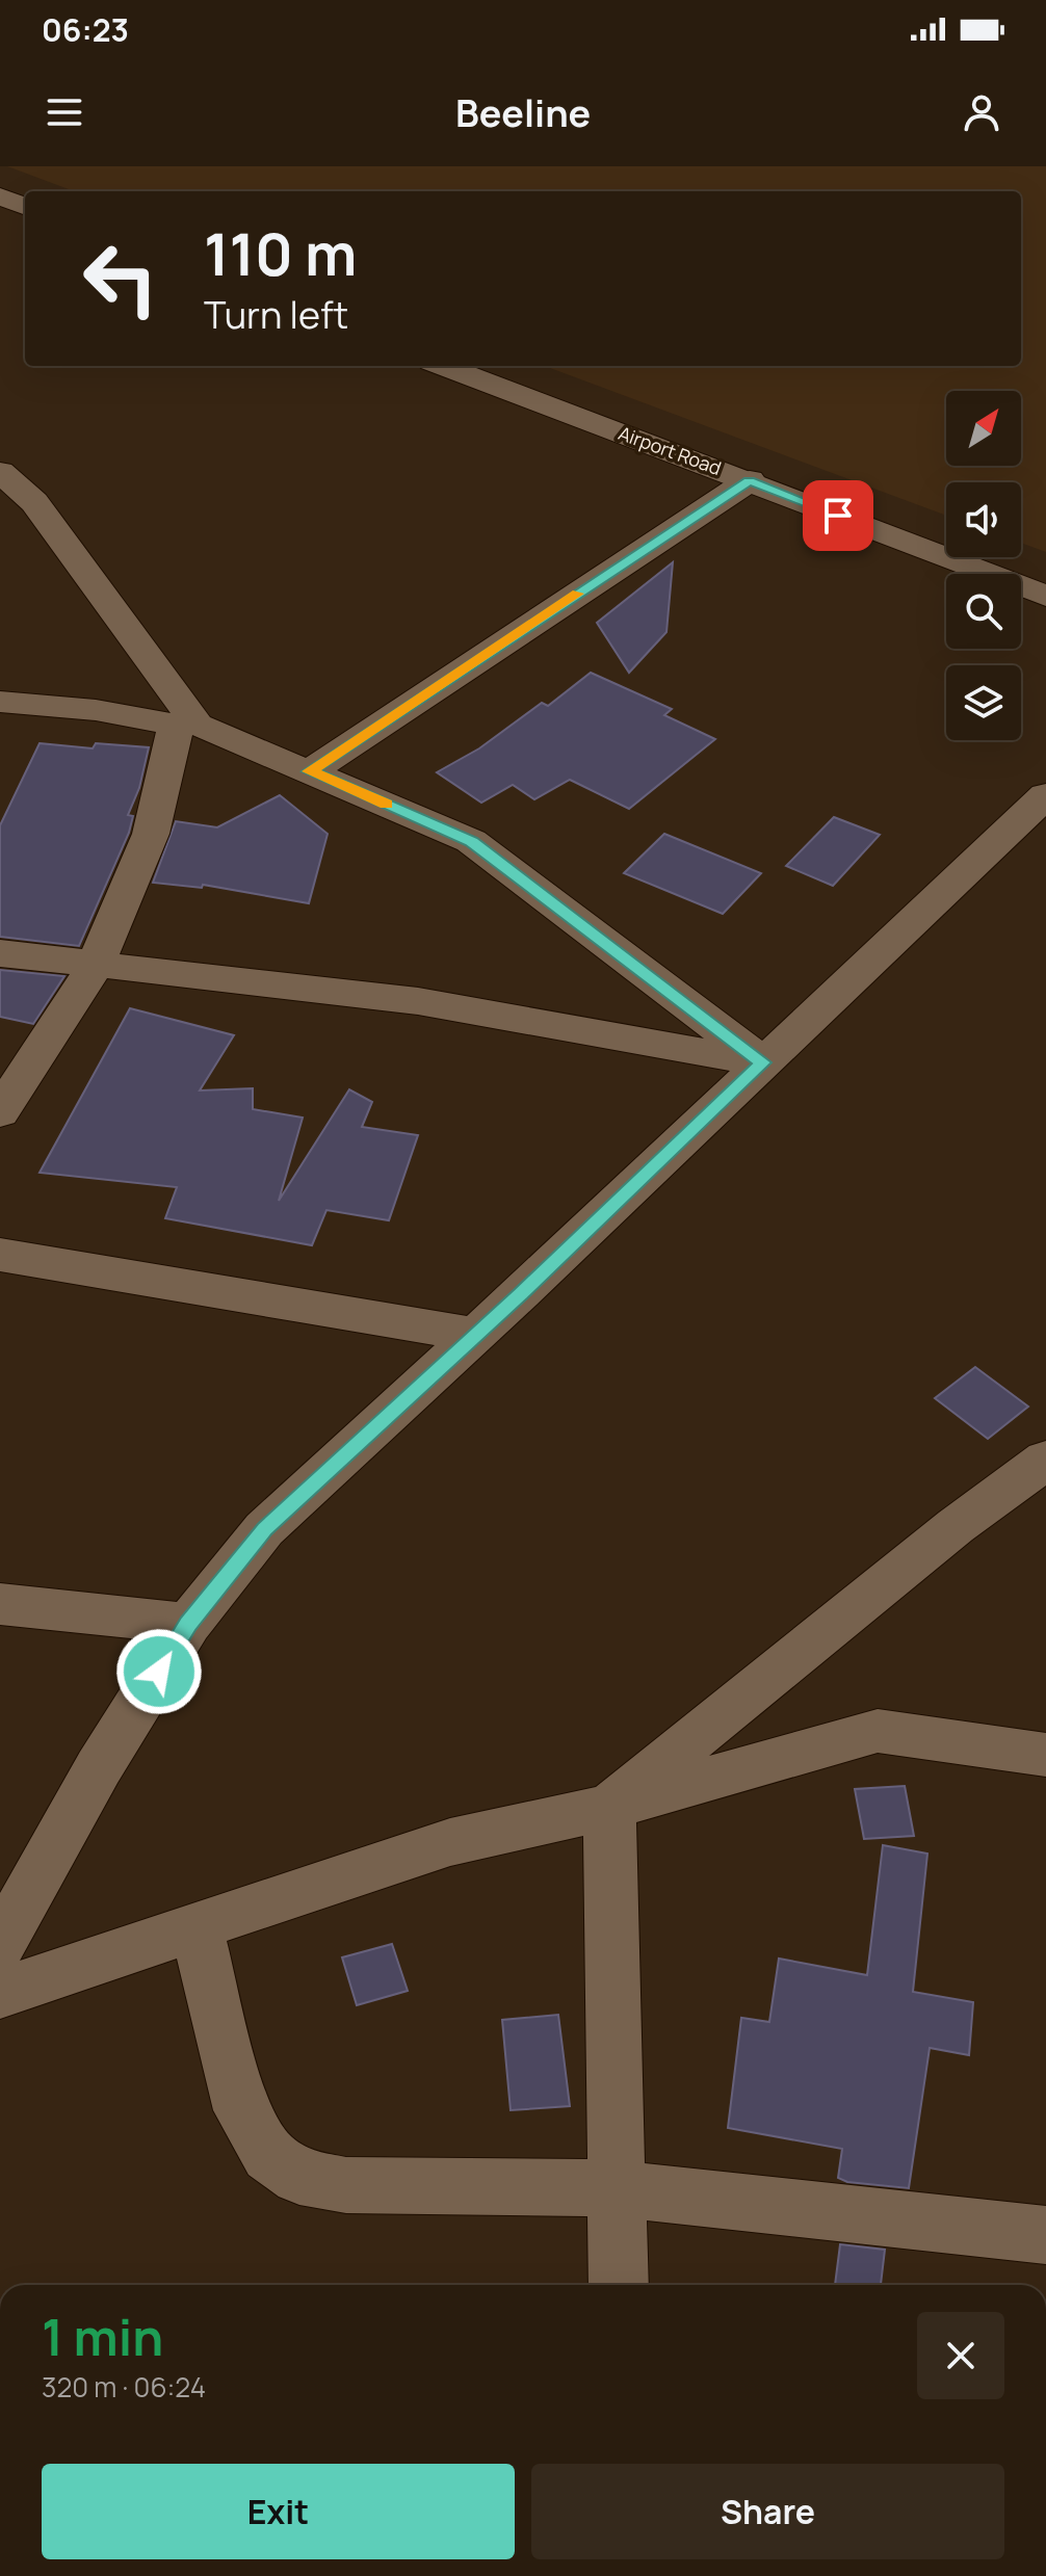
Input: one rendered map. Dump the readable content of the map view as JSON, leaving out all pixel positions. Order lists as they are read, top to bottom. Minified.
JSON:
{"streets":{"street":["Airport Road"]},"north":"top right","page":{"status":"06:23","header":"Beeline","turn":["110 m","Turn left"],"heading":["1 min","320 m · 06:24"],"buttons":["Exit","Share"]}}
